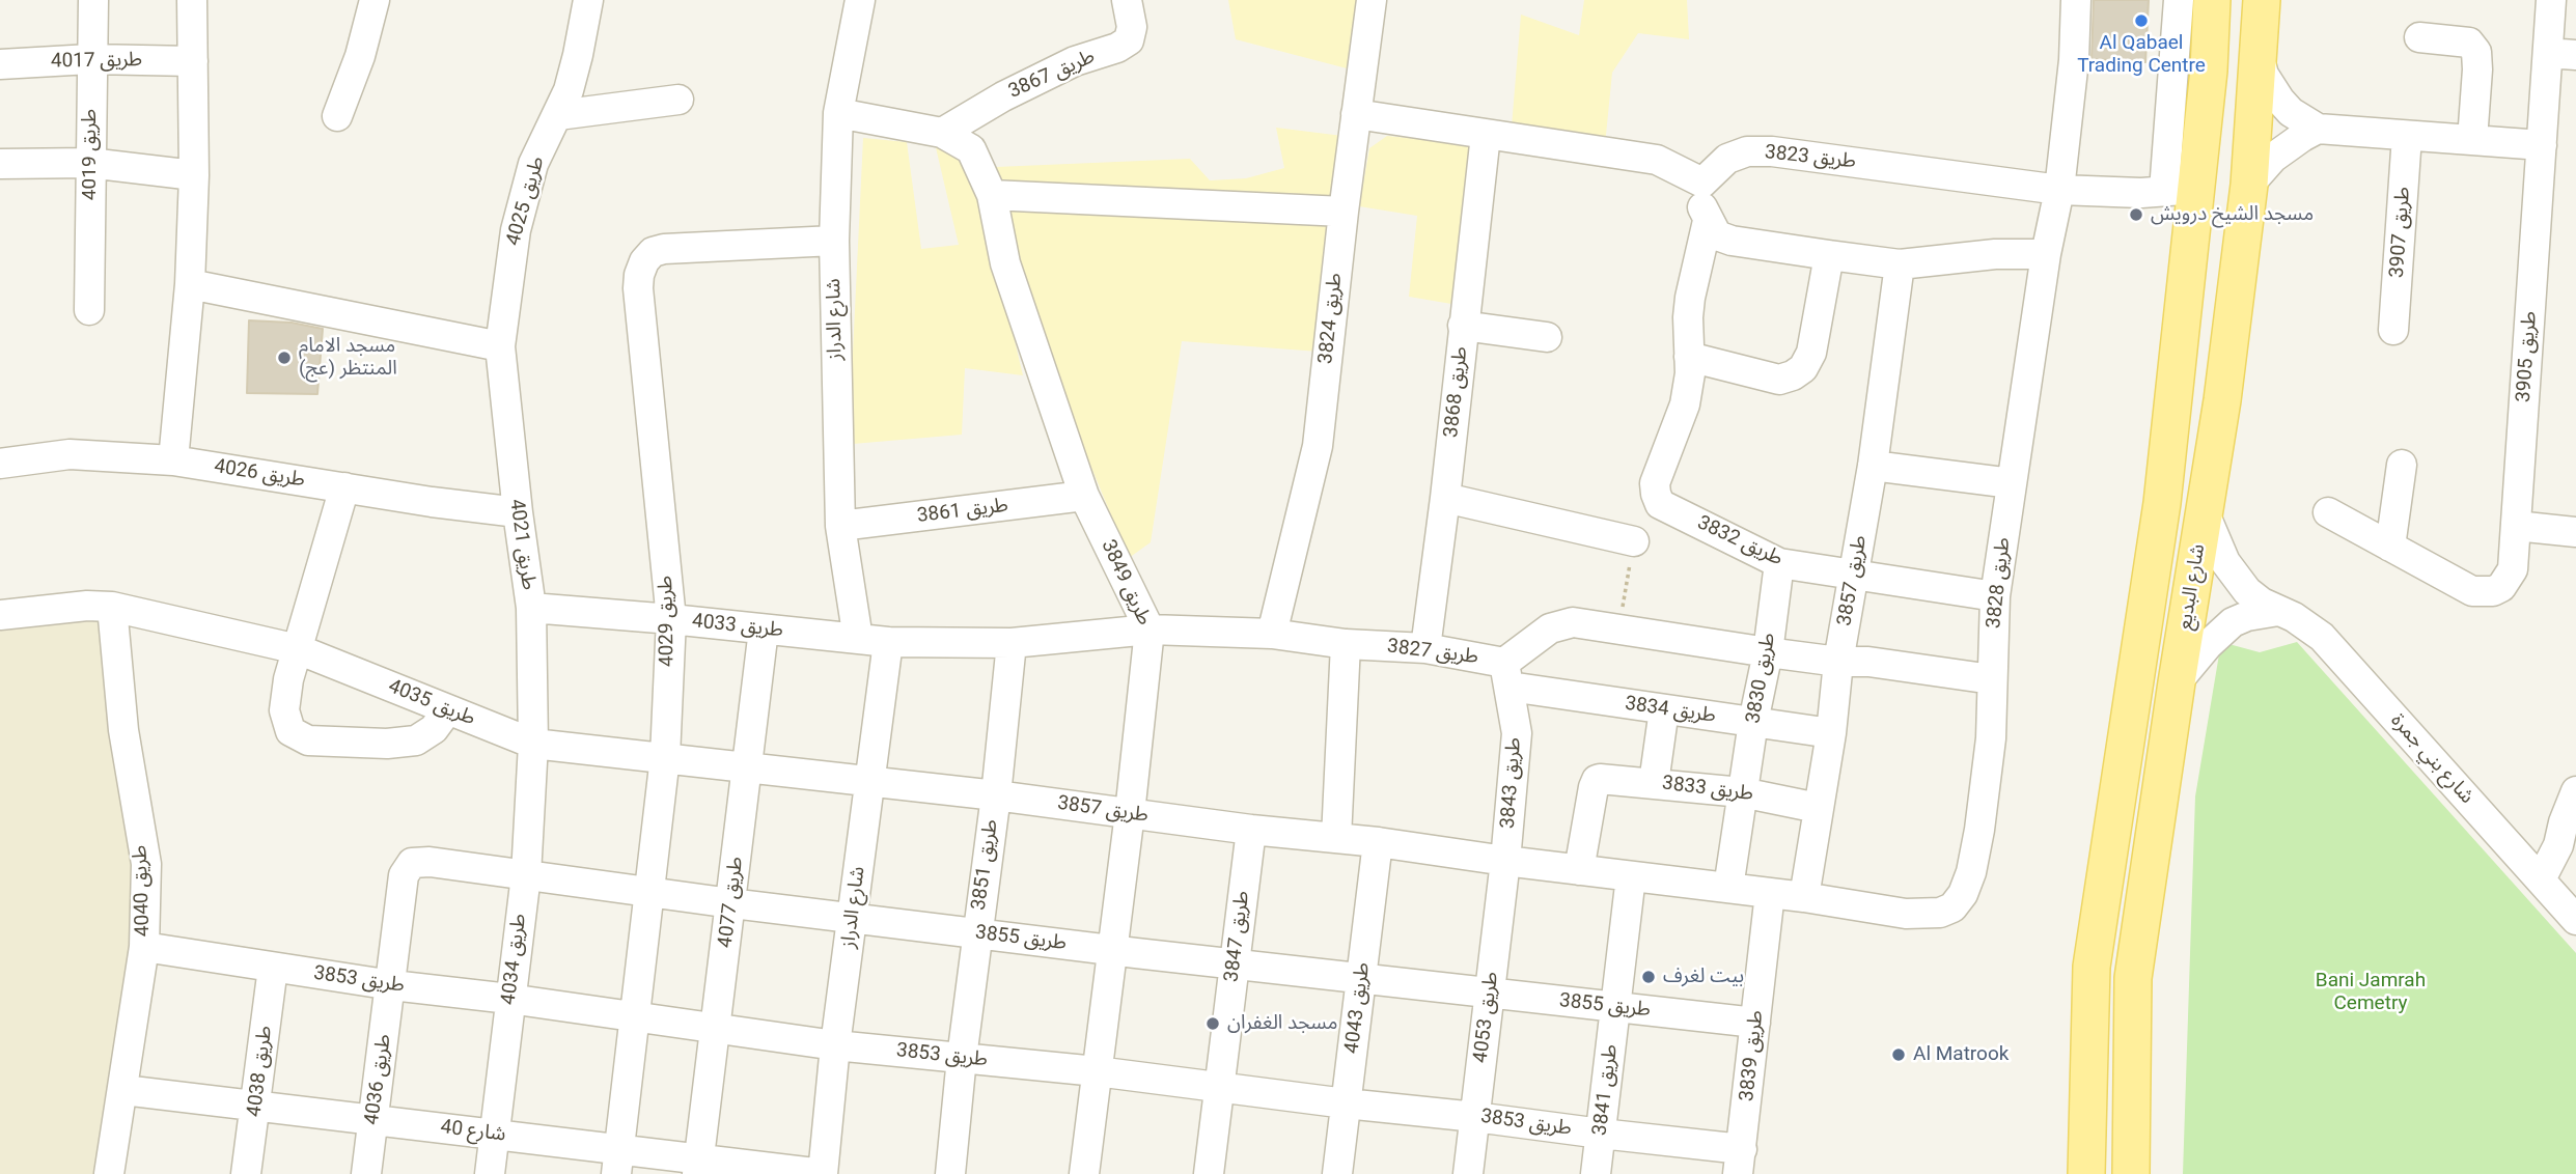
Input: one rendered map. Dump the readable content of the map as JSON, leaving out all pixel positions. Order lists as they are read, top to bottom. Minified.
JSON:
{"streets":{"main road":["شارع البديع"],"street":["طريق 4017","طريق 3867","طريق 4019","طريق 3823","طريق 4025","طريق 3907","طريق 3824","شارع الدراز","طريق 3905","طريق 3868","طريق 4026","طريق 3861","طريق 3832","طريق 4021","طريق 3857","طريق 3849","طريق 3828","طريق 4029","طريق 4033","طريق 3827","طريق 3830","طريق 4035","طريق 3834","شارع بني جمرة","طريق 3843","طريق 3833","طريق 3851","طريق 4040","طريق 4077","طريق 3847","طريق 3855","طريق 4034","طريق 3853","طريق 4043","طريق 4053","طريق 3839","طريق 4038","طريق 4036","طريق 3841","شارع 40"]},"crossings":[["طريق 4017","طريق 4019"],["طريق 3867","طريق 3849"],["طريق 3823","طريق 3828"],["طريق 4025","طريق 4021"],["طريق 3824","طريق 3827"],["شارع الدراز","طريق 3861"],["شارع الدراز","طريق 3857"],["شارع الدراز","طريق 3849"],["شارع الدراز","طريق 4029"],["شارع الدراز","طريق 4033"],["شارع الدراز","طريق 3827"],["شارع الدراز","طريق 4035"],["شارع الدراز","طريق 3855"],["شارع الدراز","طريق 3853"],["شارع الدراز","شارع 40"],["طريق 3868","طريق 3827"],["طريق 4026","طريق 4021"],["طريق 3861","طريق 3849"],["طريق 3832","طريق 3857"],["طريق 3832","طريق 3828"],["طريق 3832","طريق 3830"],["طريق 4021","طريق 4033"],["طريق 4021","طريق 4035"],["طريق 4021","طريق 4034"],["طريق 3857","طريق 3849"],["طريق 3857","طريق 3828"],["طريق 3857","طريق 3827"],["طريق 3857","طريق 3830"],["طريق 3857","طريق 4035"],["طريق 3857","طريق 3834"],["طريق 3857","طريق 3843"],["طريق 3857","طريق 3833"],["طريق 3857","طريق 3851"],["طريق 3857","طريق 3847"],["طريق 3857","طريق 4043"],["طريق 3857","طريق 4053"],["طريق 3857","طريق 3839"],["طريق 3857","طريق 3841"],["طريق 3849","طريق 3827"],["طريق 3849","طريق 3855"],["طريق 3849","طريق 3853"],["طريق 3828","طريق 3827"],["شارع البديع","شارع بني جمرة"],["طريق 4029","طريق 4033"],["طريق 4029","طريق 4035"],["طريق 4029","طريق 3855"],["طريق 4029","طريق 3853"],["طريق 4029","شارع 40"],["طريق 4033","طريق 3827"],["طريق 4033","طريق 4077"],["طريق 3827","طريق 3830"],["طريق 3827","طريق 3834"],["طريق 3827","طريق 3843"],["طريق 3827","طريق 3851"],["طريق 3830","طريق 3834"],["طريق 3830","طريق 3833"],["طريق 4035","طريق 4040"],["طريق 4035","طريق 4077"],["طريق 4035","طريق 4034"],["طريق 3834","طريق 3843"],["طريق 3843","طريق 4053"],["طريق 3851","طريق 3855"],["طريق 3851","طريق 3853"],["طريق 4040","طريق 3853"],["طريق 4040","شارع 40"],["طريق 4077","طريق 3855"],["طريق 4077","طريق 3853"],["طريق 4077","شارع 40"],["طريق 3847","طريق 3855"],["طريق 3847","طريق 3853"],["طريق 3855","طريق 4034"],["طريق 3855","طريق 3853"],["طريق 3855","طريق 4043"],["طريق 3855","طريق 4053"],["طريق 3855","طريق 3839"],["طريق 3855","طريق 4036"],["طريق 3855","طريق 3841"],["طريق 4034","طريق 3853"],["طريق 4034","شارع 40"],["طريق 3853","طريق 4043"],["طريق 3853","طريق 4053"],["طريق 3853","طريق 3839"],["طريق 3853","طريق 4038"],["طريق 3853","طريق 4036"],["طريق 3853","طريق 3841"],["طريق 4038","شارع 40"],["طريق 4036","شارع 40"]],"parks":["Bani Jamrah Cemetry"],"places":["Al Qabael Trading Centre","مسجد الشيخ درويش","مسجد الامام المنتظر (عج)","بيت لغرف","مسجد الغفران","Al Matrook"]}
